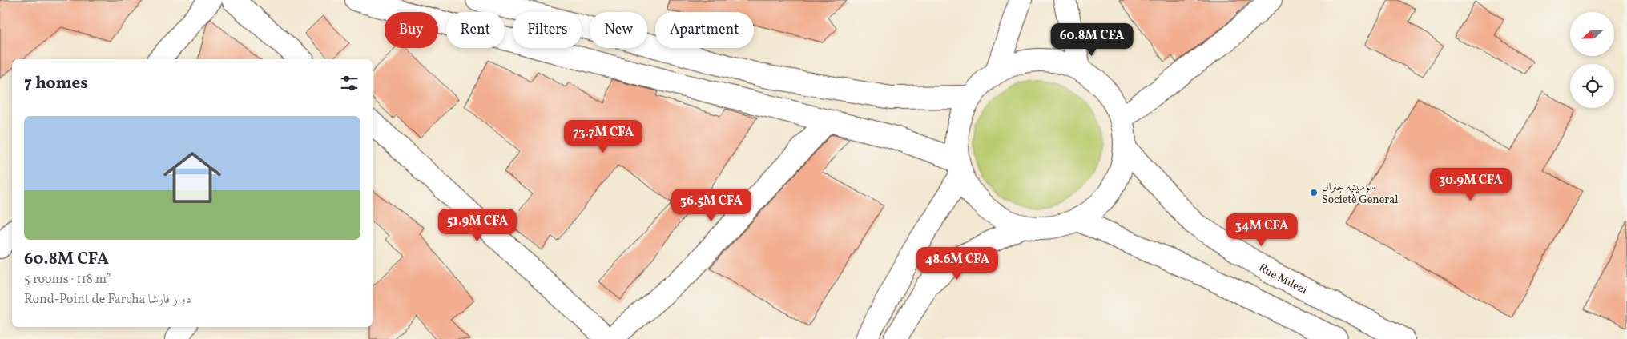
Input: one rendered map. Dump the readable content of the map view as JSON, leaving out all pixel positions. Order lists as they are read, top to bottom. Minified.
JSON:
{"streets":{"street":["Rue Milezi"]},"places":["سوسيتيه جنرال Societè General"],"north":"left","page":{"chip":["Buy","Rent","Filters","New","Apartment"],"price":["60.8M CFA","73.7M CFA","30.9M CFA","36.5M CFA","51.9M CFA","34M CFA","48.6M CFA"],"heading":"7 homes","list":[{"name":"60.8M CFA","note":"5 rooms · 118 m² · Rond-Point de Farcha دوار فارشا"}]}}
